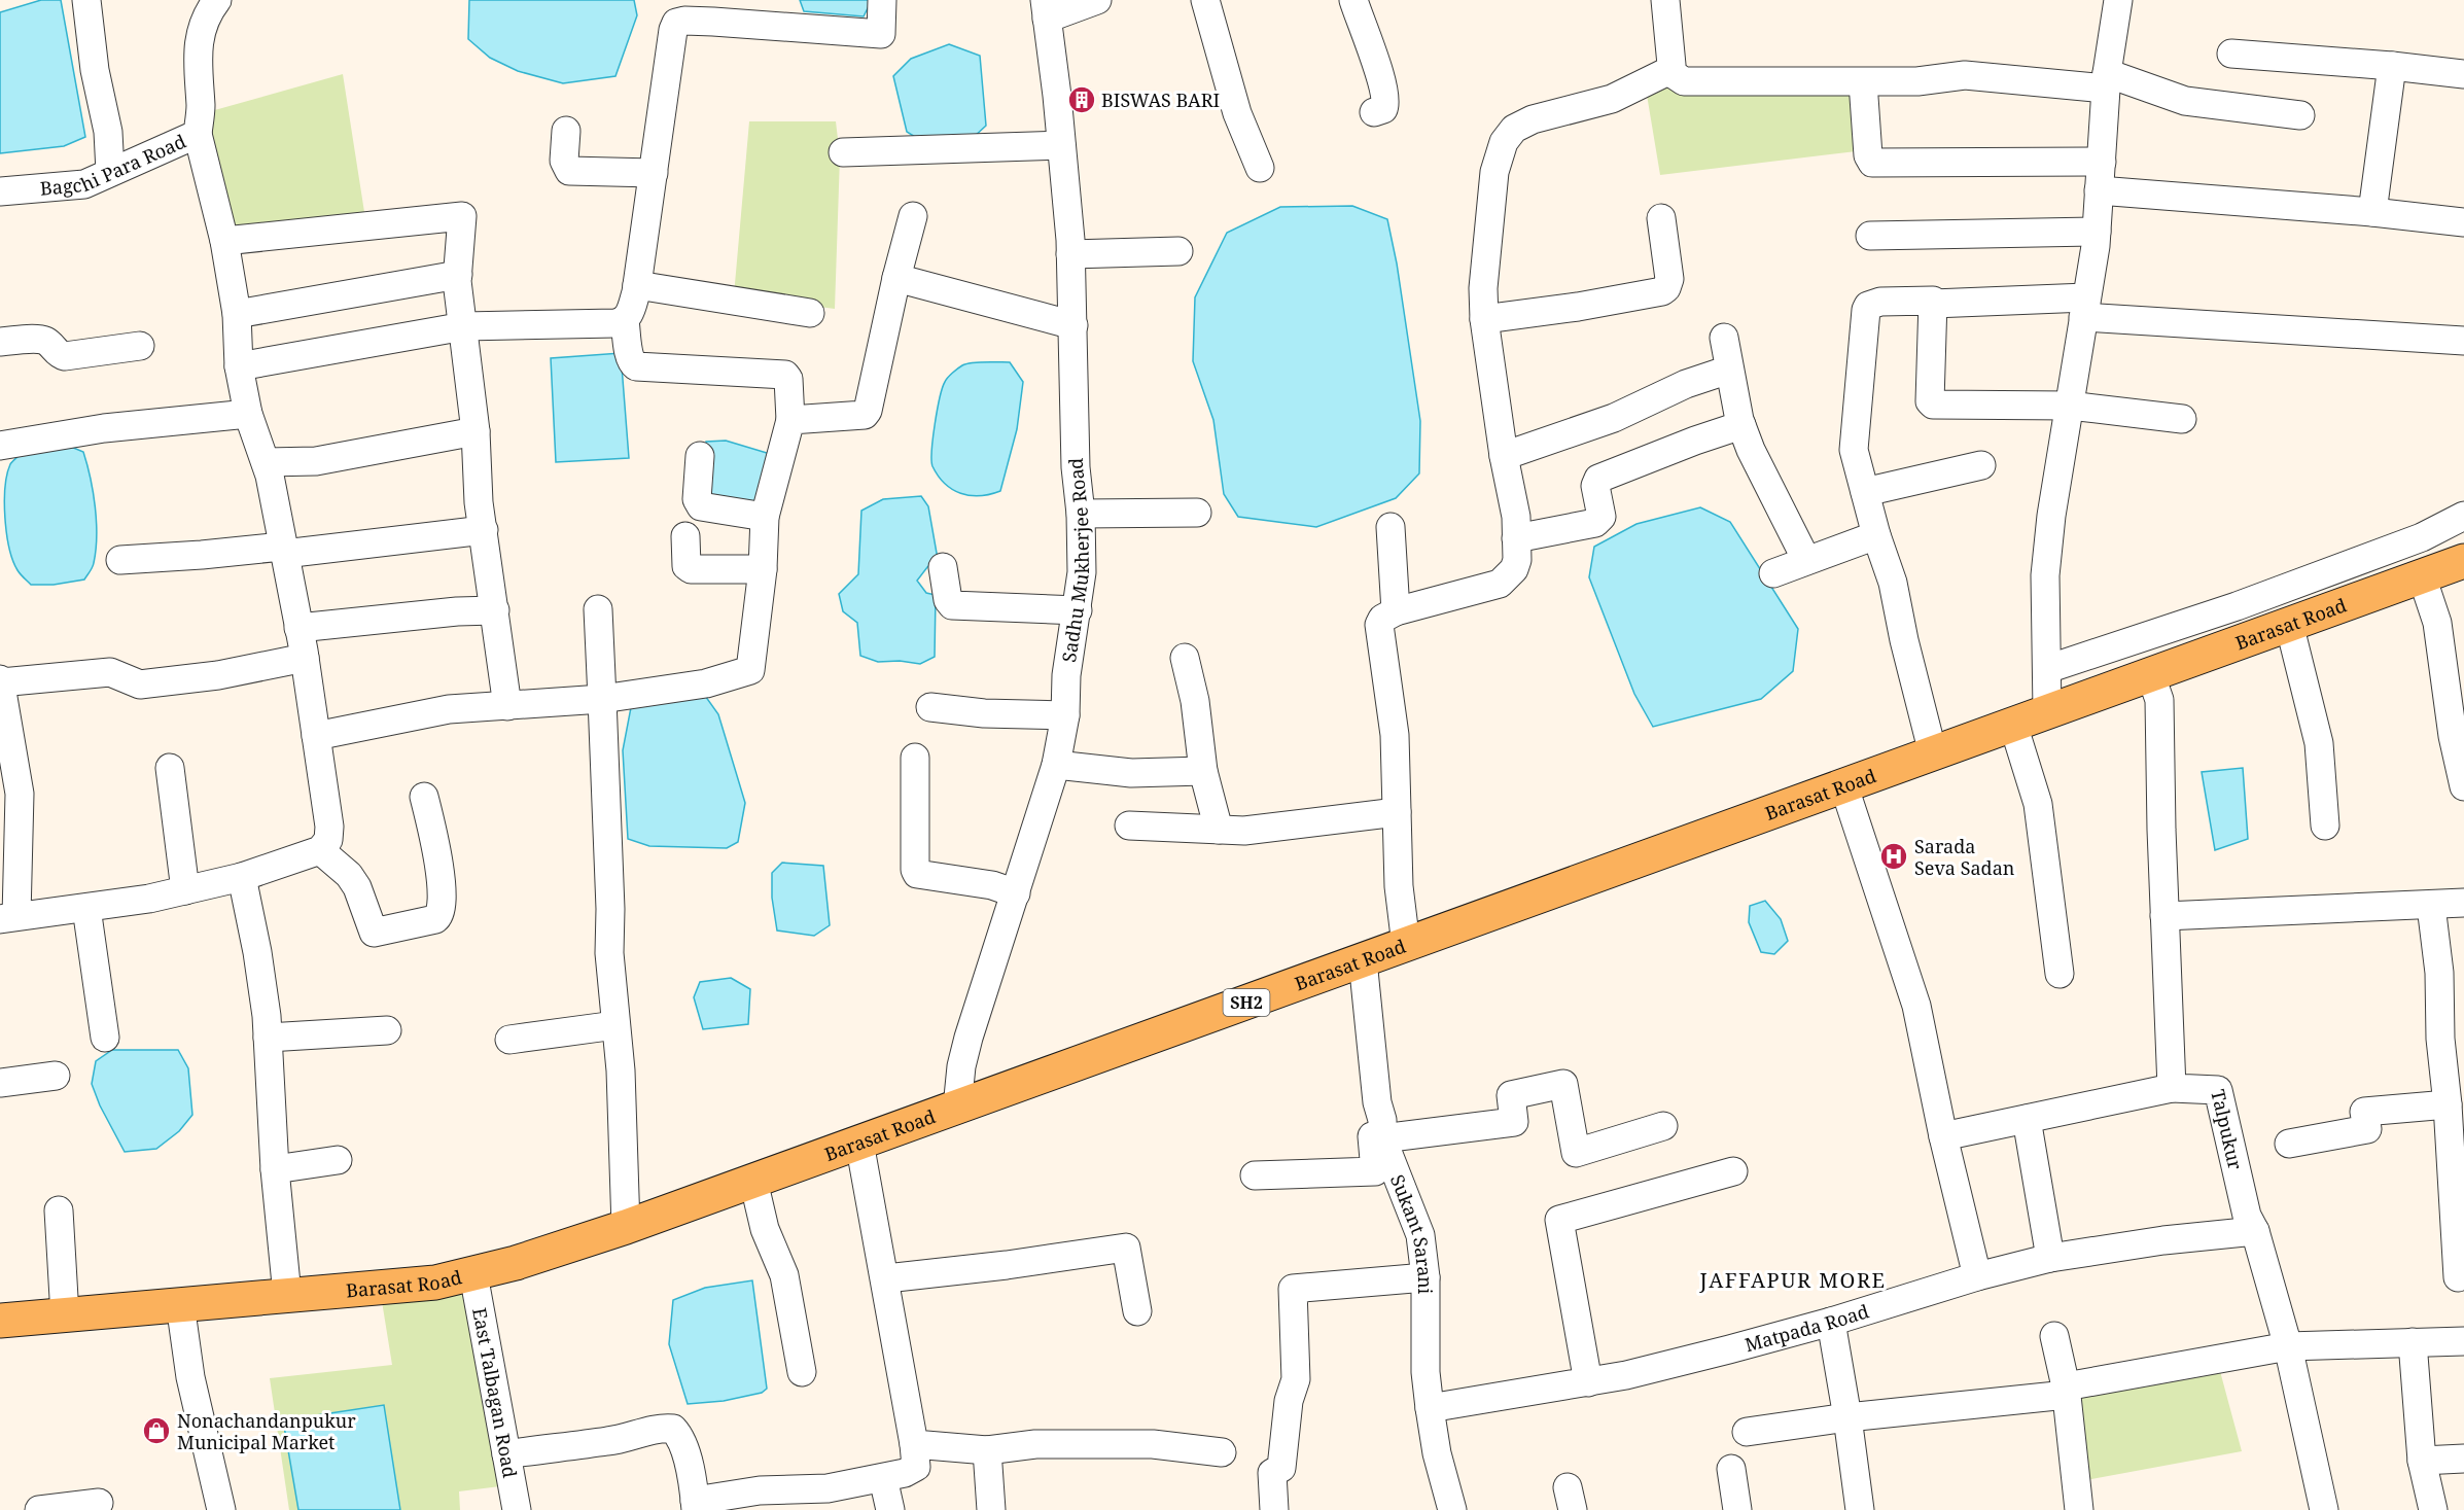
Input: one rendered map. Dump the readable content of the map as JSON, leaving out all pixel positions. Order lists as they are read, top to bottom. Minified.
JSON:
{"streets":{"main road":["Barasat Road","SH2"],"street":["Bagchi Para Road","Sadhu Mukherjee Road","Talpukur","Sukant Sarani","Matpada Road","East Talbagan Road"]},"crossings":[["Sadhu Mukherjee Road","Barasat Road"],["Barasat Road","Sukant Sarani"],["Barasat Road","East Talbagan Road"],["Talpukur","Matpada Road"],["Sukant Sarani","Matpada Road"]],"districts":["JAFFAPUR MORE"],"places":{"building":["BISWAS BARI"],"hospital":["Sarada Seva Sadan"],"shop":["Nonachandanpukur Municipal Market"]}}
